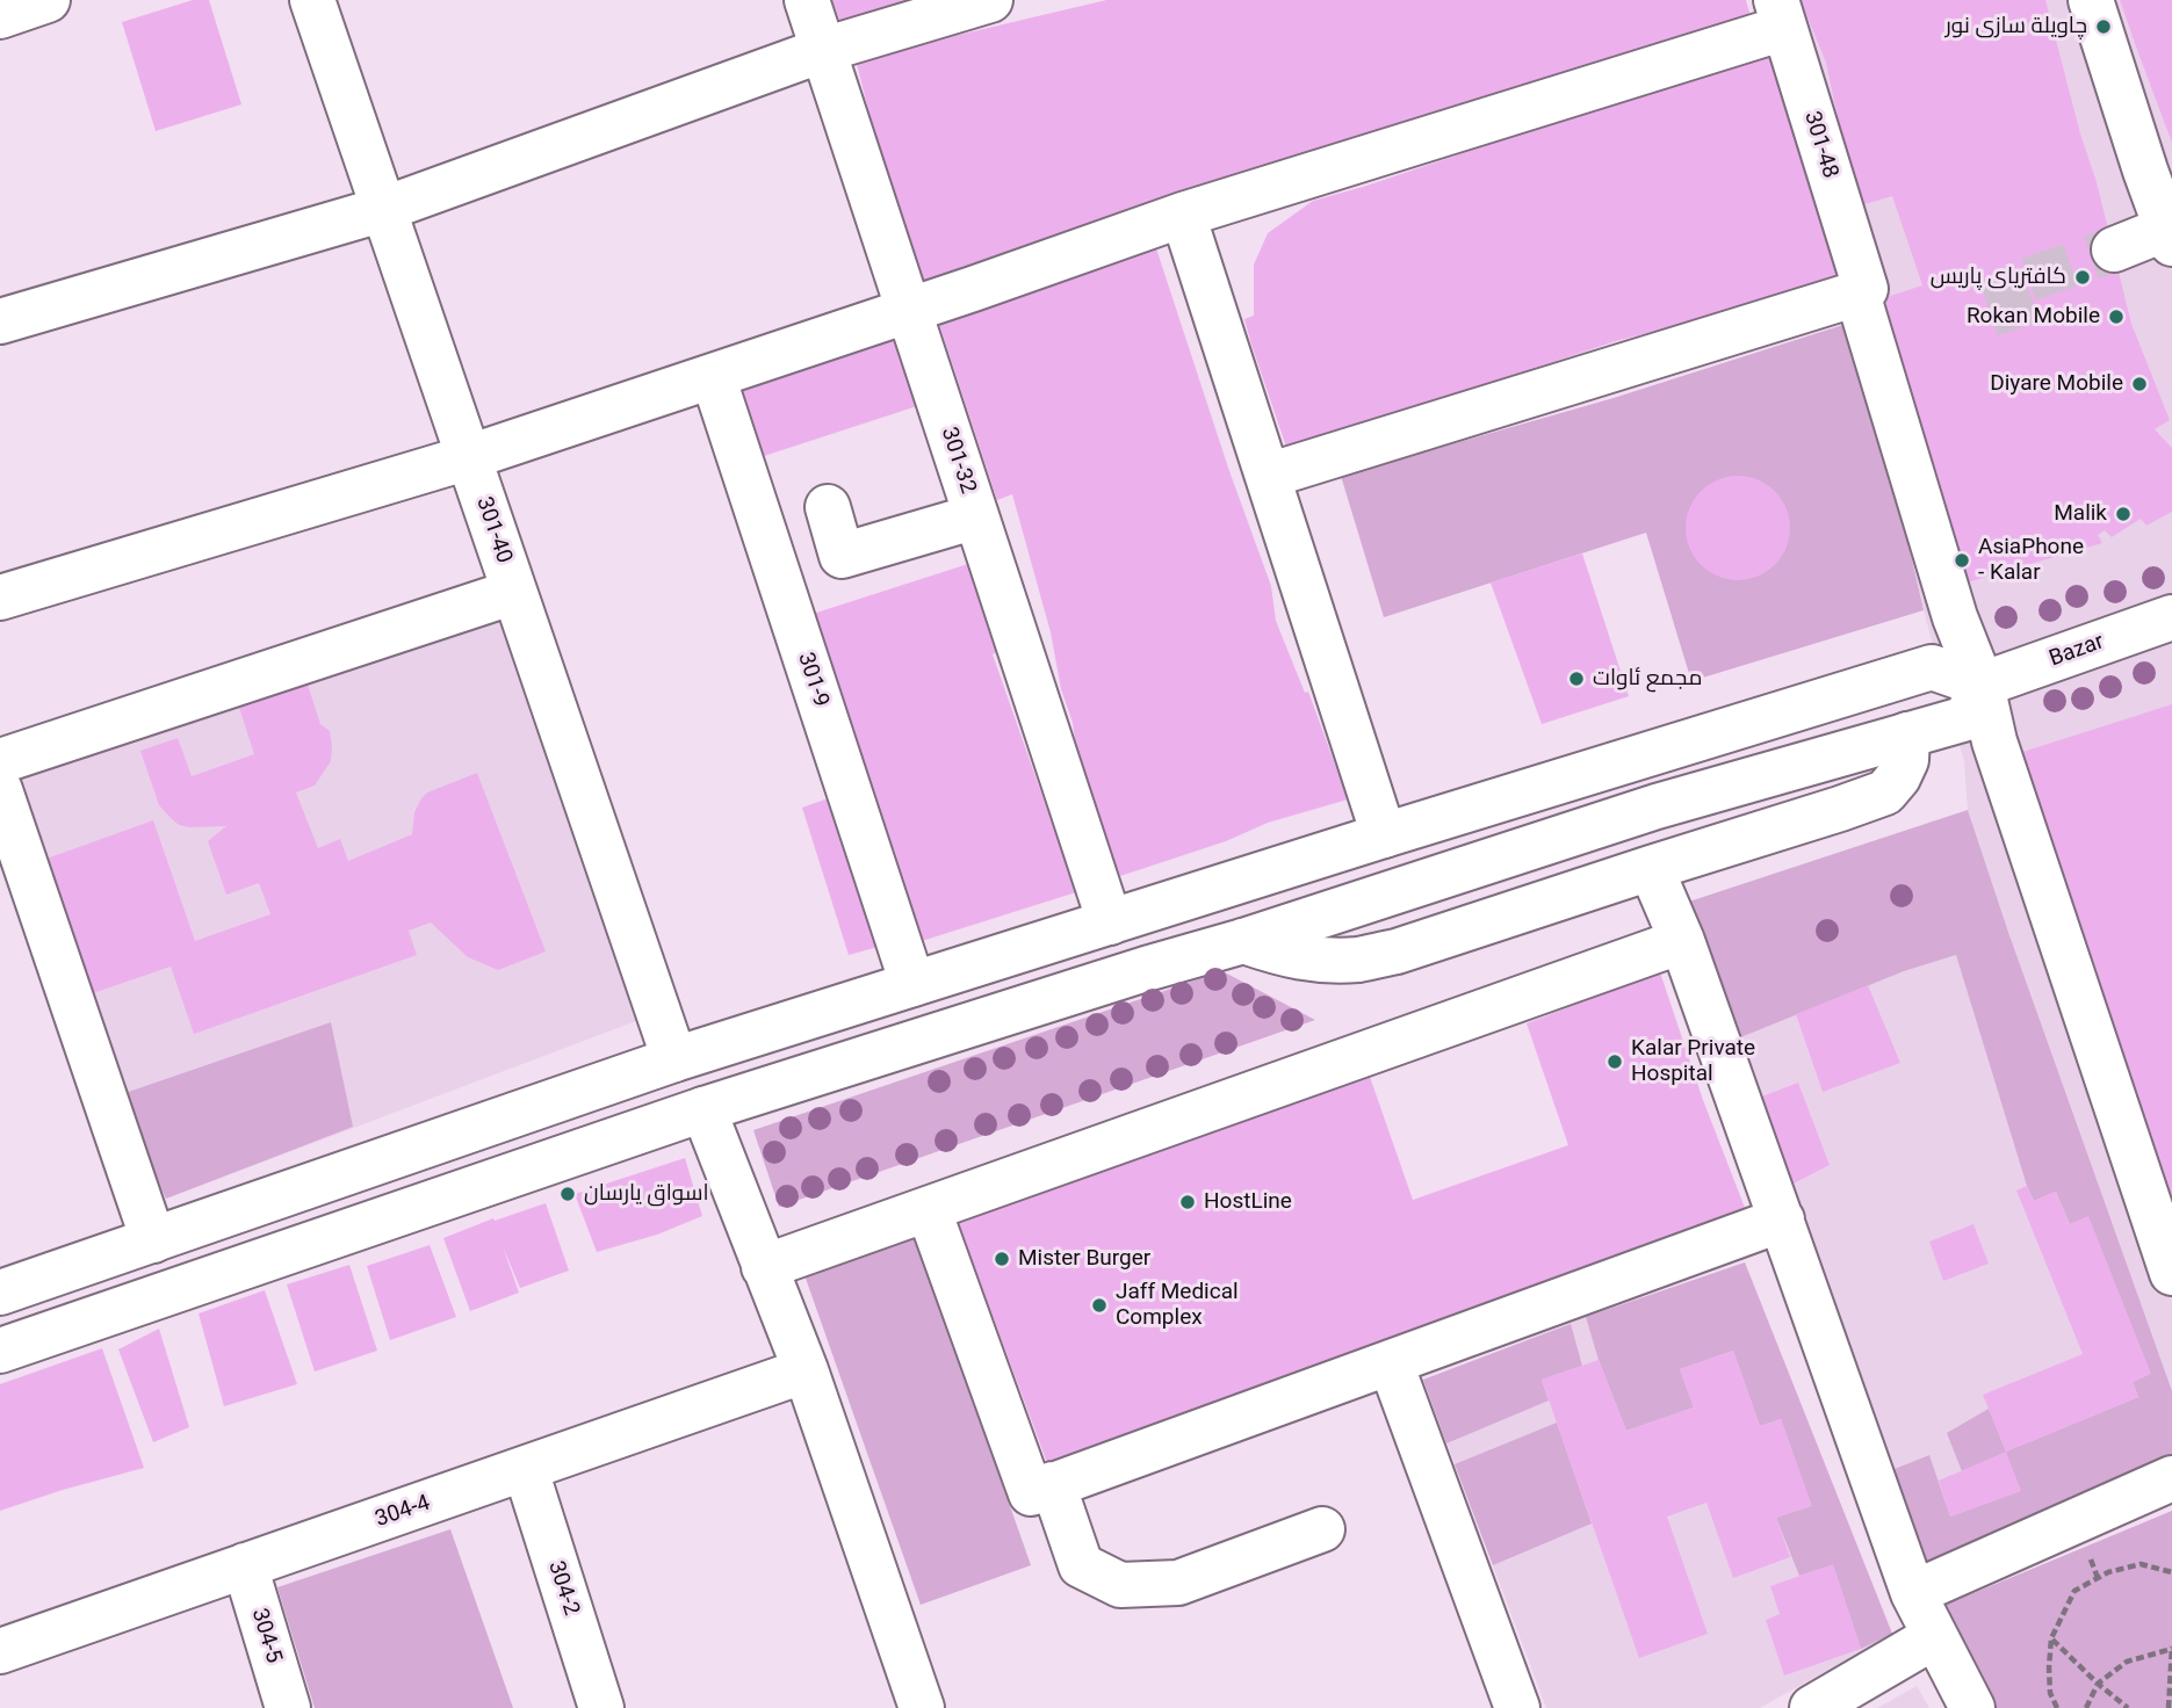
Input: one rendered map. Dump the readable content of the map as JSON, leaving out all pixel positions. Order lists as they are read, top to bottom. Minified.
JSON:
{"streets":{"street":["301-48","301-32","301-40","Bazar","301-9","304-4","304-2","304-5"]},"crossings":[["301-48","Bazar"],["304-4","304-2"],["304-4","304-5"]],"places":["چاويلة سازى نور","کافتریای پاریس","Rokan Mobile","Diyare Mobile","Malik","AsiaPhone - Kalar","مجمع ئاوات","Kalar Private Hospital","اسواق يارسان","HostLine","Mister Burger","Jaff Medical Complex"]}
